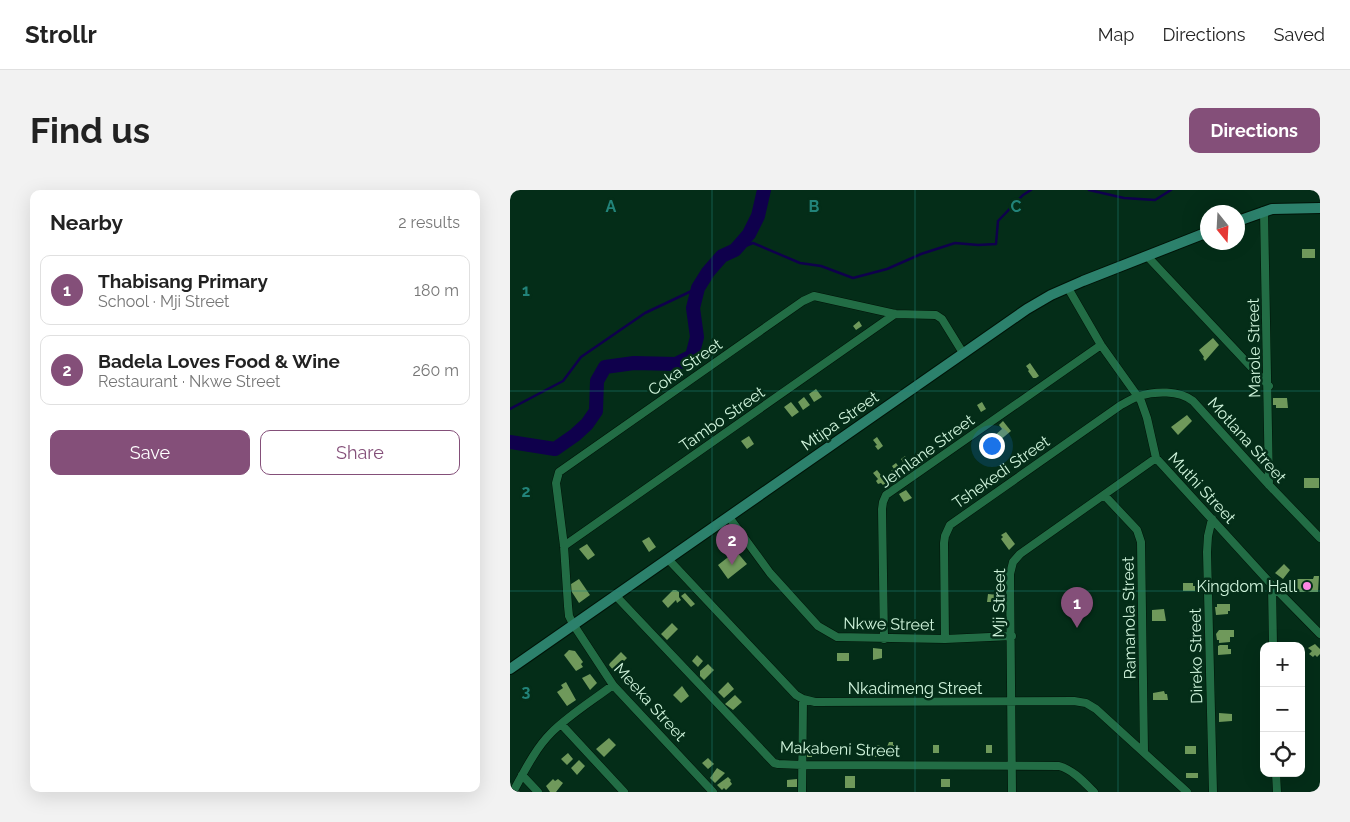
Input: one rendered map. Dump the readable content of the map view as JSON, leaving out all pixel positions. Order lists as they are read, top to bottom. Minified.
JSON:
{"streets":{"street":["Marole Street","Coka Street","Tambo Street","Mtipa Street","Motlana Street","Jemlane Street","Tshekedi Street","Muthi Street","Mji Street","Ramanola Street","Nkwe Street","Direko Street","Nkadimeng Street","Meeka Street","Makabeni Street"]},"crossings":[["Marole Street","Motlana Street"],["Coka Street","Tambo Street"],["Coka Street","Mtipa Street"],["Coka Street","Meeka Street"],["Mtipa Street","Muthi Street"],["Mtipa Street","Nkwe Street"],["Mtipa Street","Meeka Street"],["Mtipa Street","Makabeni Street"],["Motlana Street","Tshekedi Street"],["Motlana Street","Muthi Street"],["Jemlane Street","Muthi Street"],["Jemlane Street","Nkwe Street"],["Tshekedi Street","Muthi Street"],["Tshekedi Street","Nkwe Street"],["Muthi Street","Mji Street"],["Muthi Street","Direko Street"],["Mji Street","Ramanola Street"],["Mji Street","Nkwe Street"],["Mji Street","Nkadimeng Street"],["Mji Street","Makabeni Street"],["Ramanola Street","Nkadimeng Street"]],"places":["Kingdom Hall"],"north":"bottom","page":{"header":"Strollr","nav":["Map","Directions","Saved"],"buttons":["Directions",["Save","Share"]],"title":"Find us","heading":["Nearby","2 results"],"list":[{"mark":"1","name":"Thabisang Primary","note":"School · Mji Street","value":"180 m"},{"mark":"2","name":"Badela Loves Food & Wine","note":"Restaurant · Nkwe Street","value":"260 m"}],"pins":["2","1"],"map_buttons":["+","−"]},"grid":{"columns":["A","B","C"],"rows":["1","2","3"]}}
